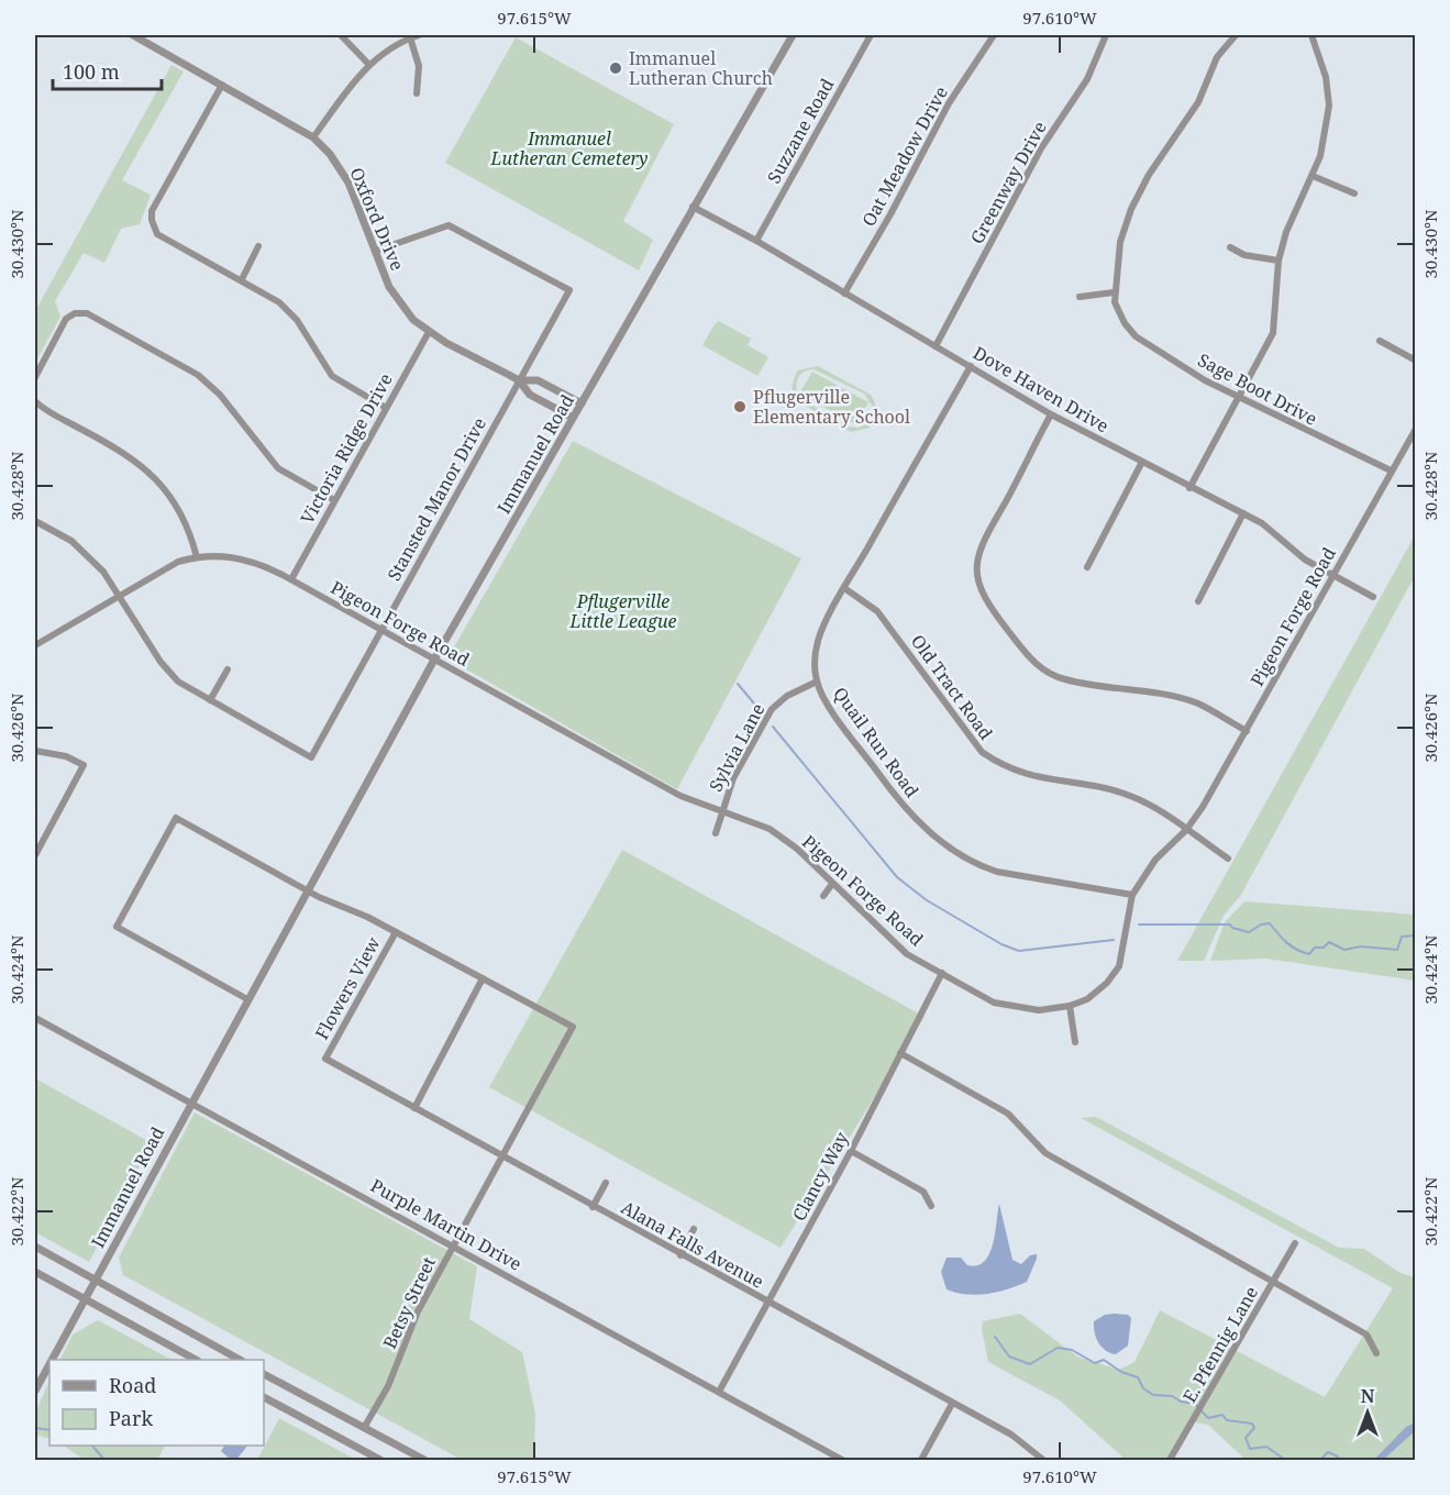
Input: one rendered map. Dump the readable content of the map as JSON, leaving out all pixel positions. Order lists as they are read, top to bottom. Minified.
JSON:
{"streets":{"street":["Suzzane Road","Oat Meadow Drive","Greenway Drive","Oxford Drive","Dove Haven Drive","Sage Boot Drive","Victoria Ridge Drive","Immanuel Road","Stansted Manor Drive","Pigeon Forge Road","Old Tract Road","Quail Run Road","Sylvia Lane","Flowers View","Clancy Way","Purple Martin Drive","Alana Falls Avenue","Betsy Street","E. Pfennig Lane"]},"crossings":[["Suzzane Road","Dove Haven Drive"],["Oat Meadow Drive","Dove Haven Drive"],["Greenway Drive","Dove Haven Drive"],["Oxford Drive","Victoria Ridge Drive"],["Oxford Drive","Stansted Manor Drive"],["Dove Haven Drive","Immanuel Road"],["Dove Haven Drive","Pigeon Forge Road"],["Dove Haven Drive","Quail Run Road"],["Sage Boot Drive","Pigeon Forge Road"],["Victoria Ridge Drive","Pigeon Forge Road"],["Immanuel Road","Pigeon Forge Road"],["Immanuel Road","Purple Martin Drive"],["Stansted Manor Drive","Pigeon Forge Road"],["Pigeon Forge Road","Old Tract Road"],["Pigeon Forge Road","Quail Run Road"],["Pigeon Forge Road","Sylvia Lane"],["Pigeon Forge Road","Clancy Way"],["Old Tract Road","Quail Run Road"],["Quail Run Road","Sylvia Lane"],["Flowers View","Alana Falls Avenue"],["Clancy Way","Purple Martin Drive"],["Clancy Way","Alana Falls Avenue"],["Purple Martin Drive","Betsy Street"],["Alana Falls Avenue","Betsy Street"]],"parks":["Immanuel Lutheran Cemetery","Pflugerville Little League"],"places":["Immanuel Lutheran Church","Pflugerville Elementary School"],"legend":["Road","Park"],"scale_bar":"100 m","north":"top","coordinates":["97.615°W","97.610°W","30.430°N","30.428°N","30.426°N","30.424°N","30.422°N"]}
